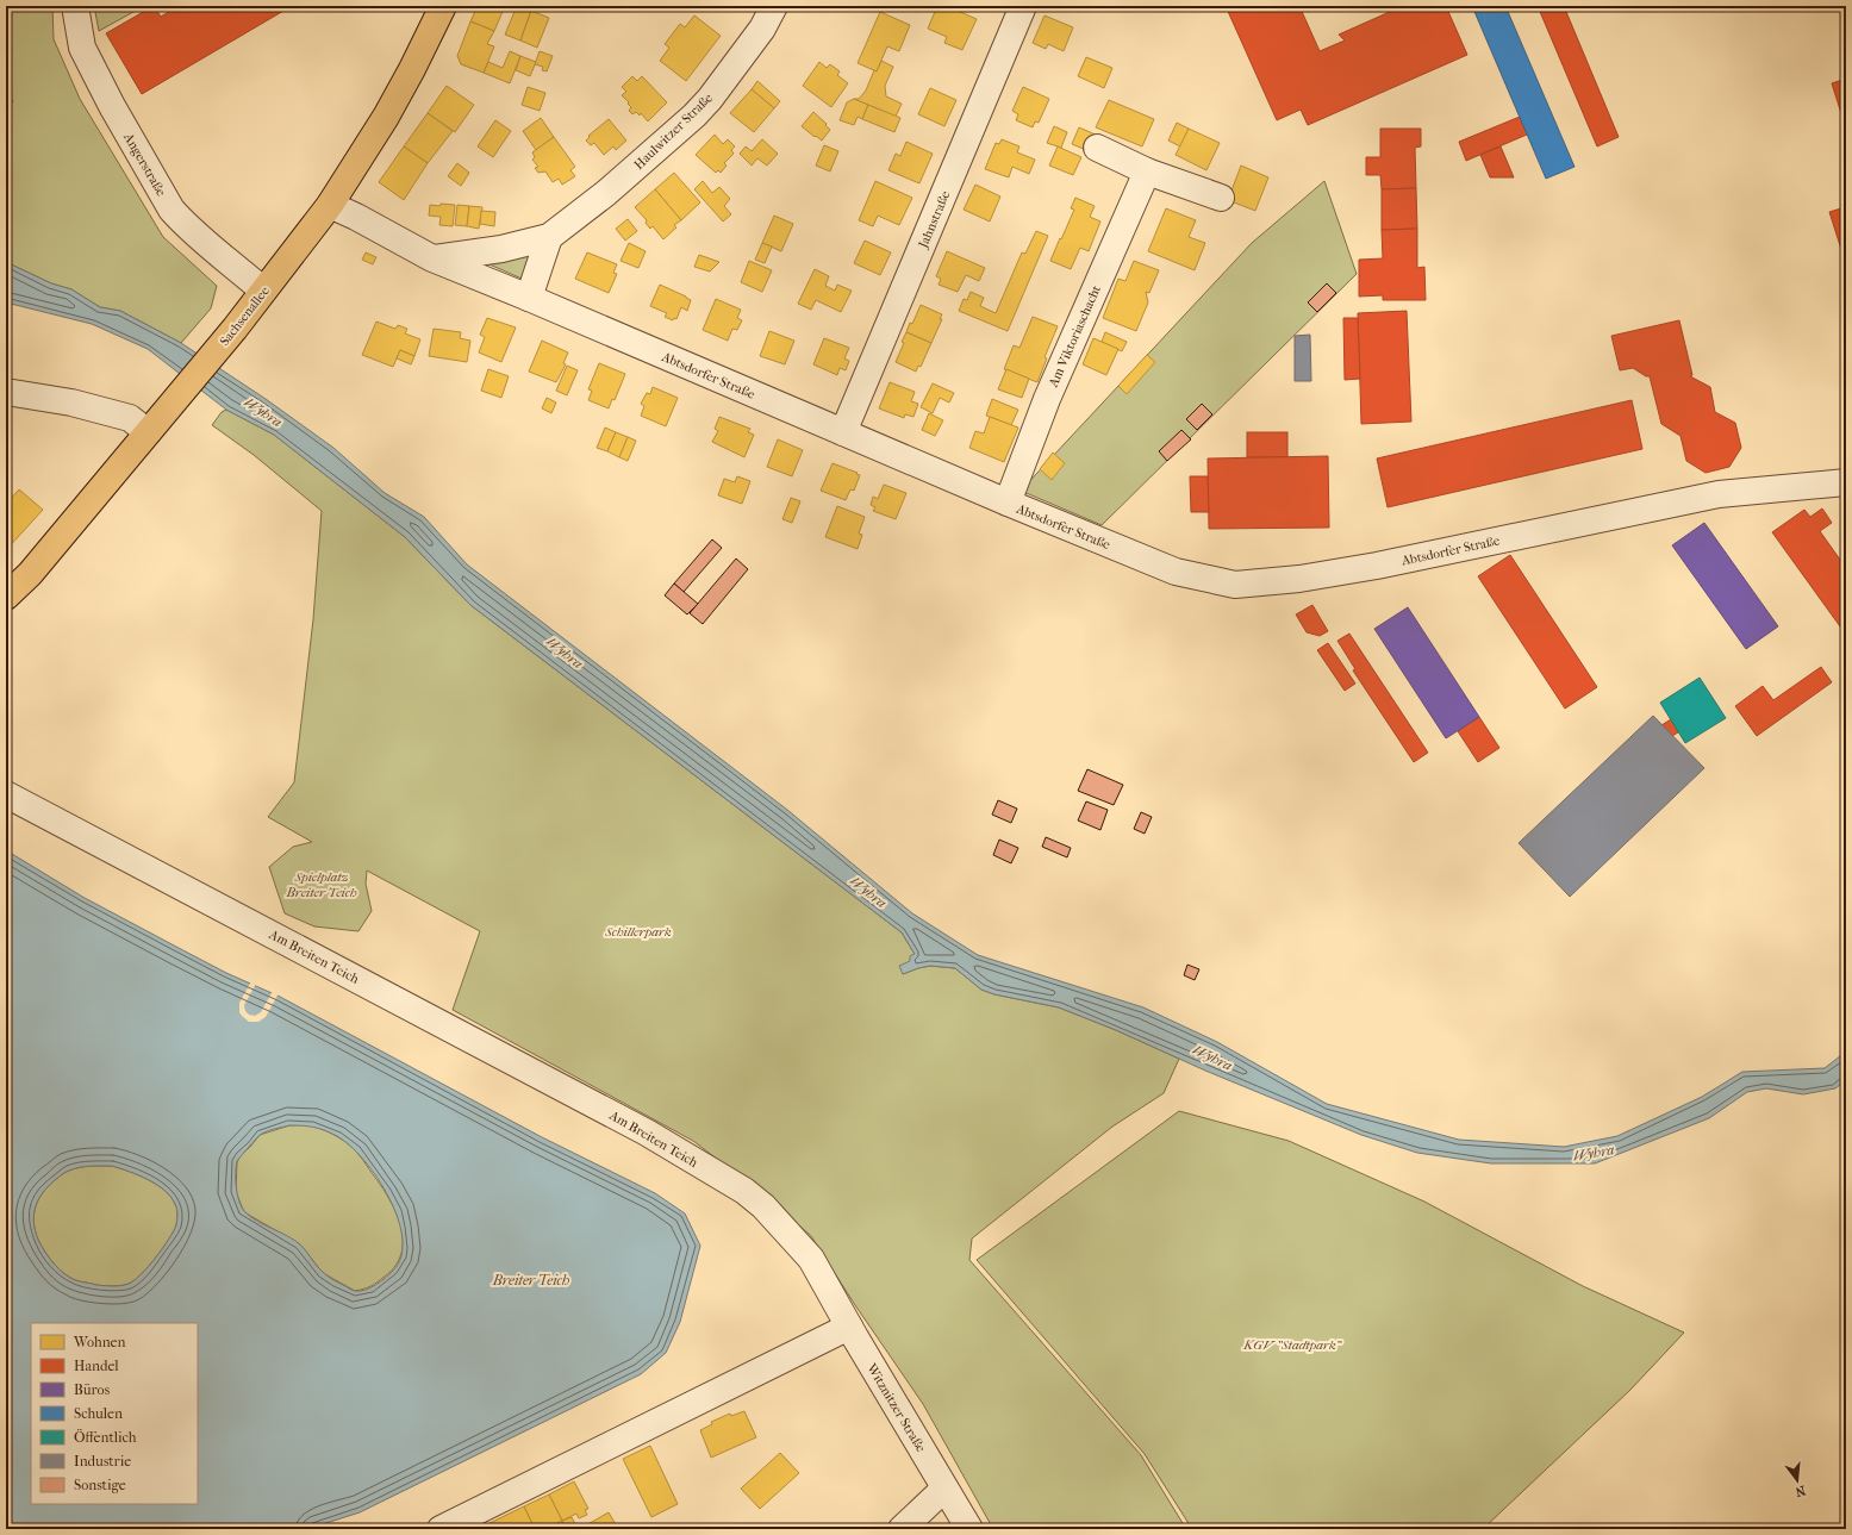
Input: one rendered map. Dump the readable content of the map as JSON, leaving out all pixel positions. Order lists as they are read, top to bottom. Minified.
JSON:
{"streets":{"main road":["Sachsenallee"],"street":["Haulwitzer Straße","Angerstraße","Jahnstraße","Am Viktoriaschacht","Abtsdorfer Straße","Am Breiten Teich","Witznitzer Straße"]},"crossings":[["Haulwitzer Straße","Abtsdorfer Straße"],["Angerstraße","Sachsenallee"],["Jahnstraße","Abtsdorfer Straße"],["Sachsenallee","Abtsdorfer Straße"],["Am Viktoriaschacht","Abtsdorfer Straße"],["Am Breiten Teich","Witznitzer Straße"]],"water":["Wyhra","Breiter Teich"],"parks":["Spielplatz Breiter Teich","Schillerpark","KGV \"Stadtpark\""],"legend":["Wohnen","Handel","Büros","Schulen","Öffentlich","Industrie","Sonstige"],"north":"bottom"}
